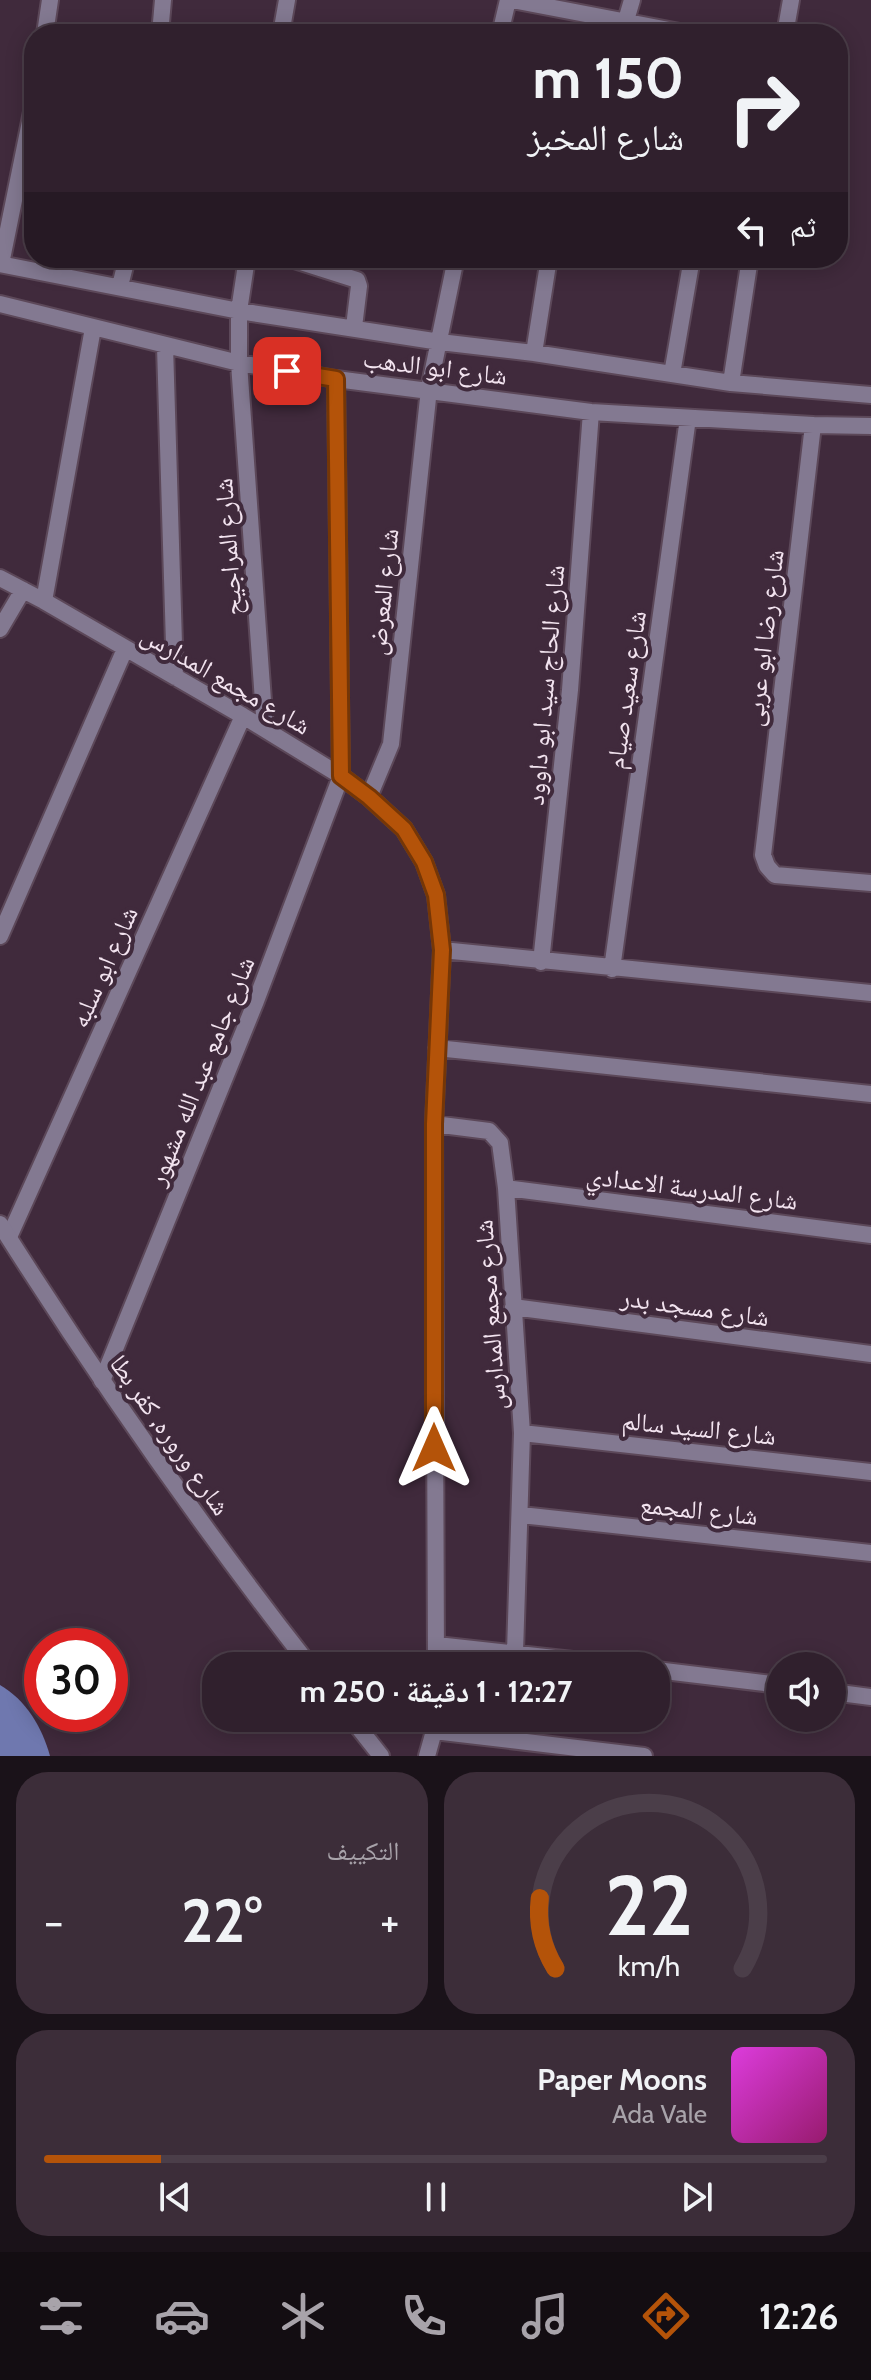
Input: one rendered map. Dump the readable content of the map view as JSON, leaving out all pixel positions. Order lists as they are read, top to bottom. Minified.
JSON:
{"streets":{"street":["شارع ابو الدهب","شارع المراجيح","شارع المعرض","شارع رضا ابو عربى","شارع مجمع المدارس","شارع الحاج سيد ابو داوود","شارع سعيد صيام","شارع ابو سلبه","شارع جامع عبد الله مشهور","شارع المدرسة الاعدادي","شارع مسجد بدر","شارع السيد سالم","شارع وروره, كفر بطا","شارع المجمع"]},"crossings":[["شارع ابو الدهب","شارع المراجيح"],["شارع ابو الدهب","شارع المعرض"],["شارع ابو الدهب","شارع رضا ابو عربى"],["شارع ابو الدهب","شارع الحاج سيد ابو داوود"],["شارع ابو الدهب","شارع سعيد صيام"],["شارع المراجيح","شارع مجمع المدارس"],["شارع المعرض","شارع مجمع المدارس"],["شارع مجمع المدارس","شارع ابو سلبه"],["شارع مجمع المدارس","شارع جامع عبد الله مشهور"],["شارع مجمع المدارس","شارع المدرسة الاعدادي"],["شارع مجمع المدارس","شارع مسجد بدر"],["شارع مجمع المدارس","شارع السيد سالم"],["شارع مجمع المدارس","شارع المجمع"],["شارع ابو سلبه","شارع وروره, كفر بطا"],["شارع جامع عبد الله مشهور","شارع وروره, كفر بطا"]],"page":{"turn":["150 m","شارع المخبز"],"then":"ثم","limit":"30","trip":"12:27 · 1 دقيقة · 250 m","tile":"التكييف","heat":["−","22°","+"],"song":["Paper Moons","Ada Vale"],"tabs":"12:26","gauge":["22","km/h"]}}
